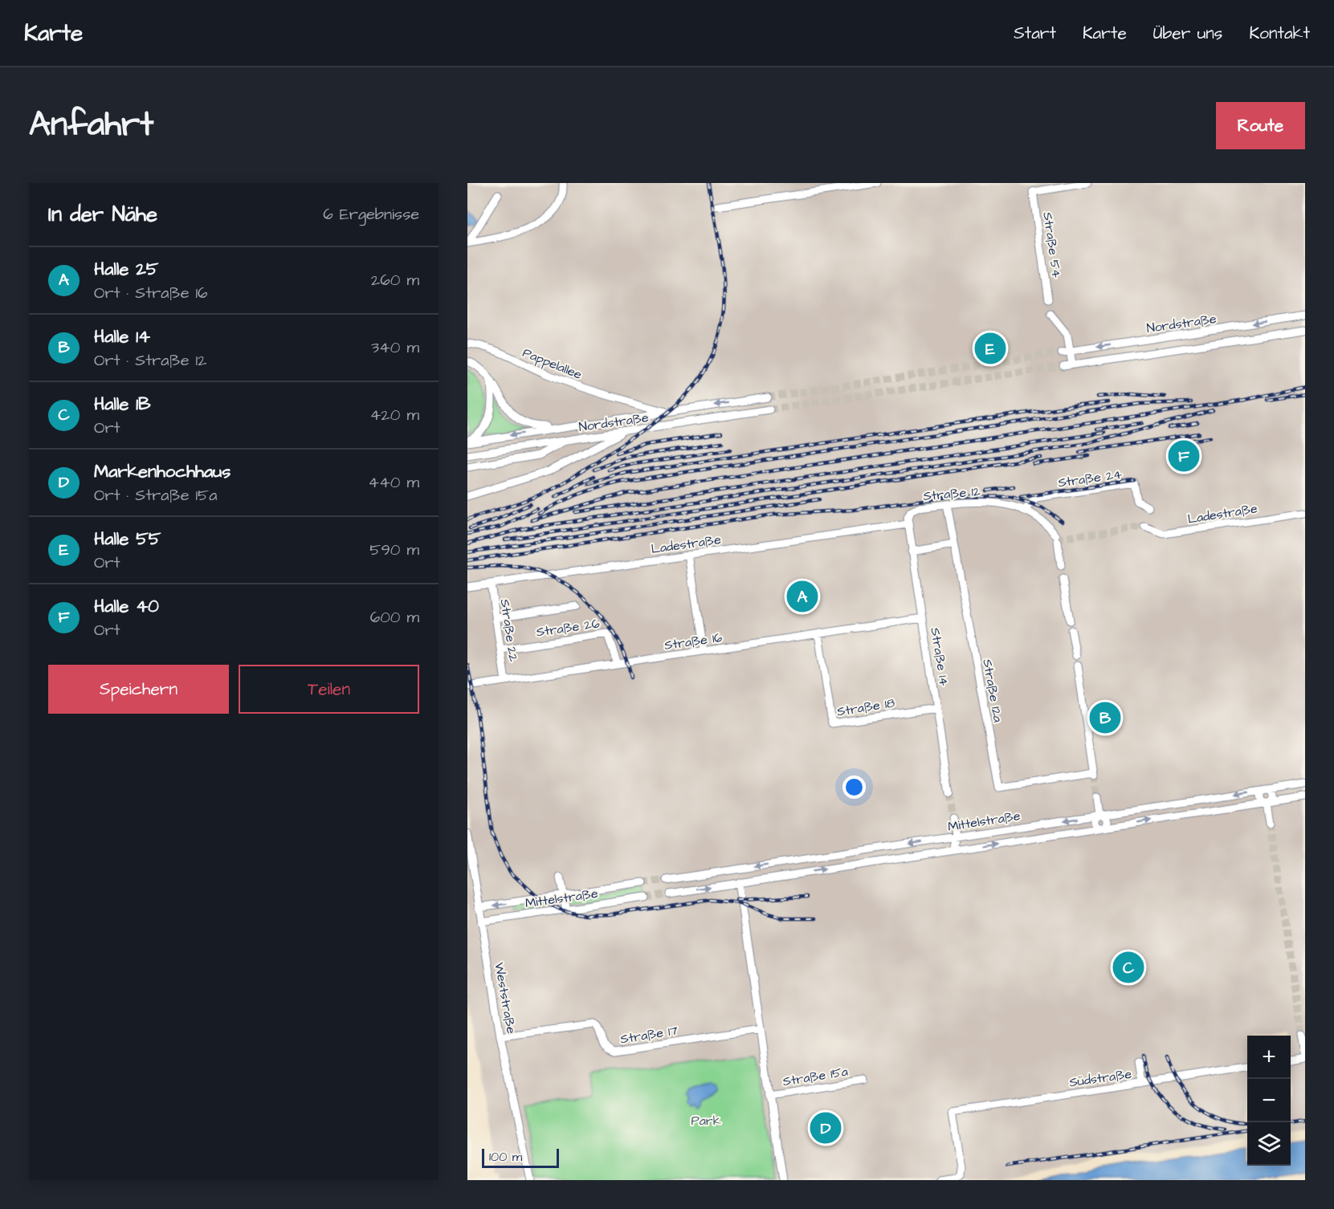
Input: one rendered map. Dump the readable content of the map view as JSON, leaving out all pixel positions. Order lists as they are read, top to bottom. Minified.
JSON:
{"streets":{"street":["Straße 54","Nordstraße","Pappelallee","Straße 24","Straße 12","Ladestraße","Straße 26","Straße 22","Straße 16","Straße 14","Straße 12a","Straße 18","Mittelstraße","Weststraße","Straße 17","Straße 15a","Südstraße"]},"crossings":[["Nordstraße","Pappelallee"],["Straße 24","Straße 12"],["Straße 12","Ladestraße"],["Straße 12","Straße 14"],["Straße 12","Straße 12a"],["Ladestraße","Straße 22"],["Ladestraße","Straße 14"],["Straße 26","Straße 22"],["Straße 26","Straße 16"],["Straße 22","Straße 16"],["Straße 16","Straße 14"],["Straße 16","Straße 18"],["Straße 14","Straße 18"],["Mittelstraße","Weststraße"],["Weststraße","Straße 17"]],"parks":["Park"],"scale_bar":"100 m","page":{"header":"Karte","nav":["Start","Karte","Über uns","Kontakt"],"title":"Anfahrt","buttons":["Route",["Speichern","Teilen"]],"heading":["In der Nähe","6 Ergebnisse"],"list":[{"mark":"A","name":"Halle 25","note":"Ort · Straße 16","value":"260 m"},{"mark":"B","name":"Halle 14","note":"Ort · Straße 12","value":"340 m"},{"mark":"C","name":"Halle 1B","note":"Ort","value":"420 m"},{"mark":"D","name":"Markenhochhaus","note":"Ort · Straße 15a","value":"440 m"},{"mark":"E","name":"Halle 55","note":"Ort","value":"590 m"},{"mark":"F","name":"Halle 40","note":"Ort","value":"600 m"}],"pins":["E","F","A","B","C","D"],"map_buttons":["+","−"],"scale":"100 m"}}
